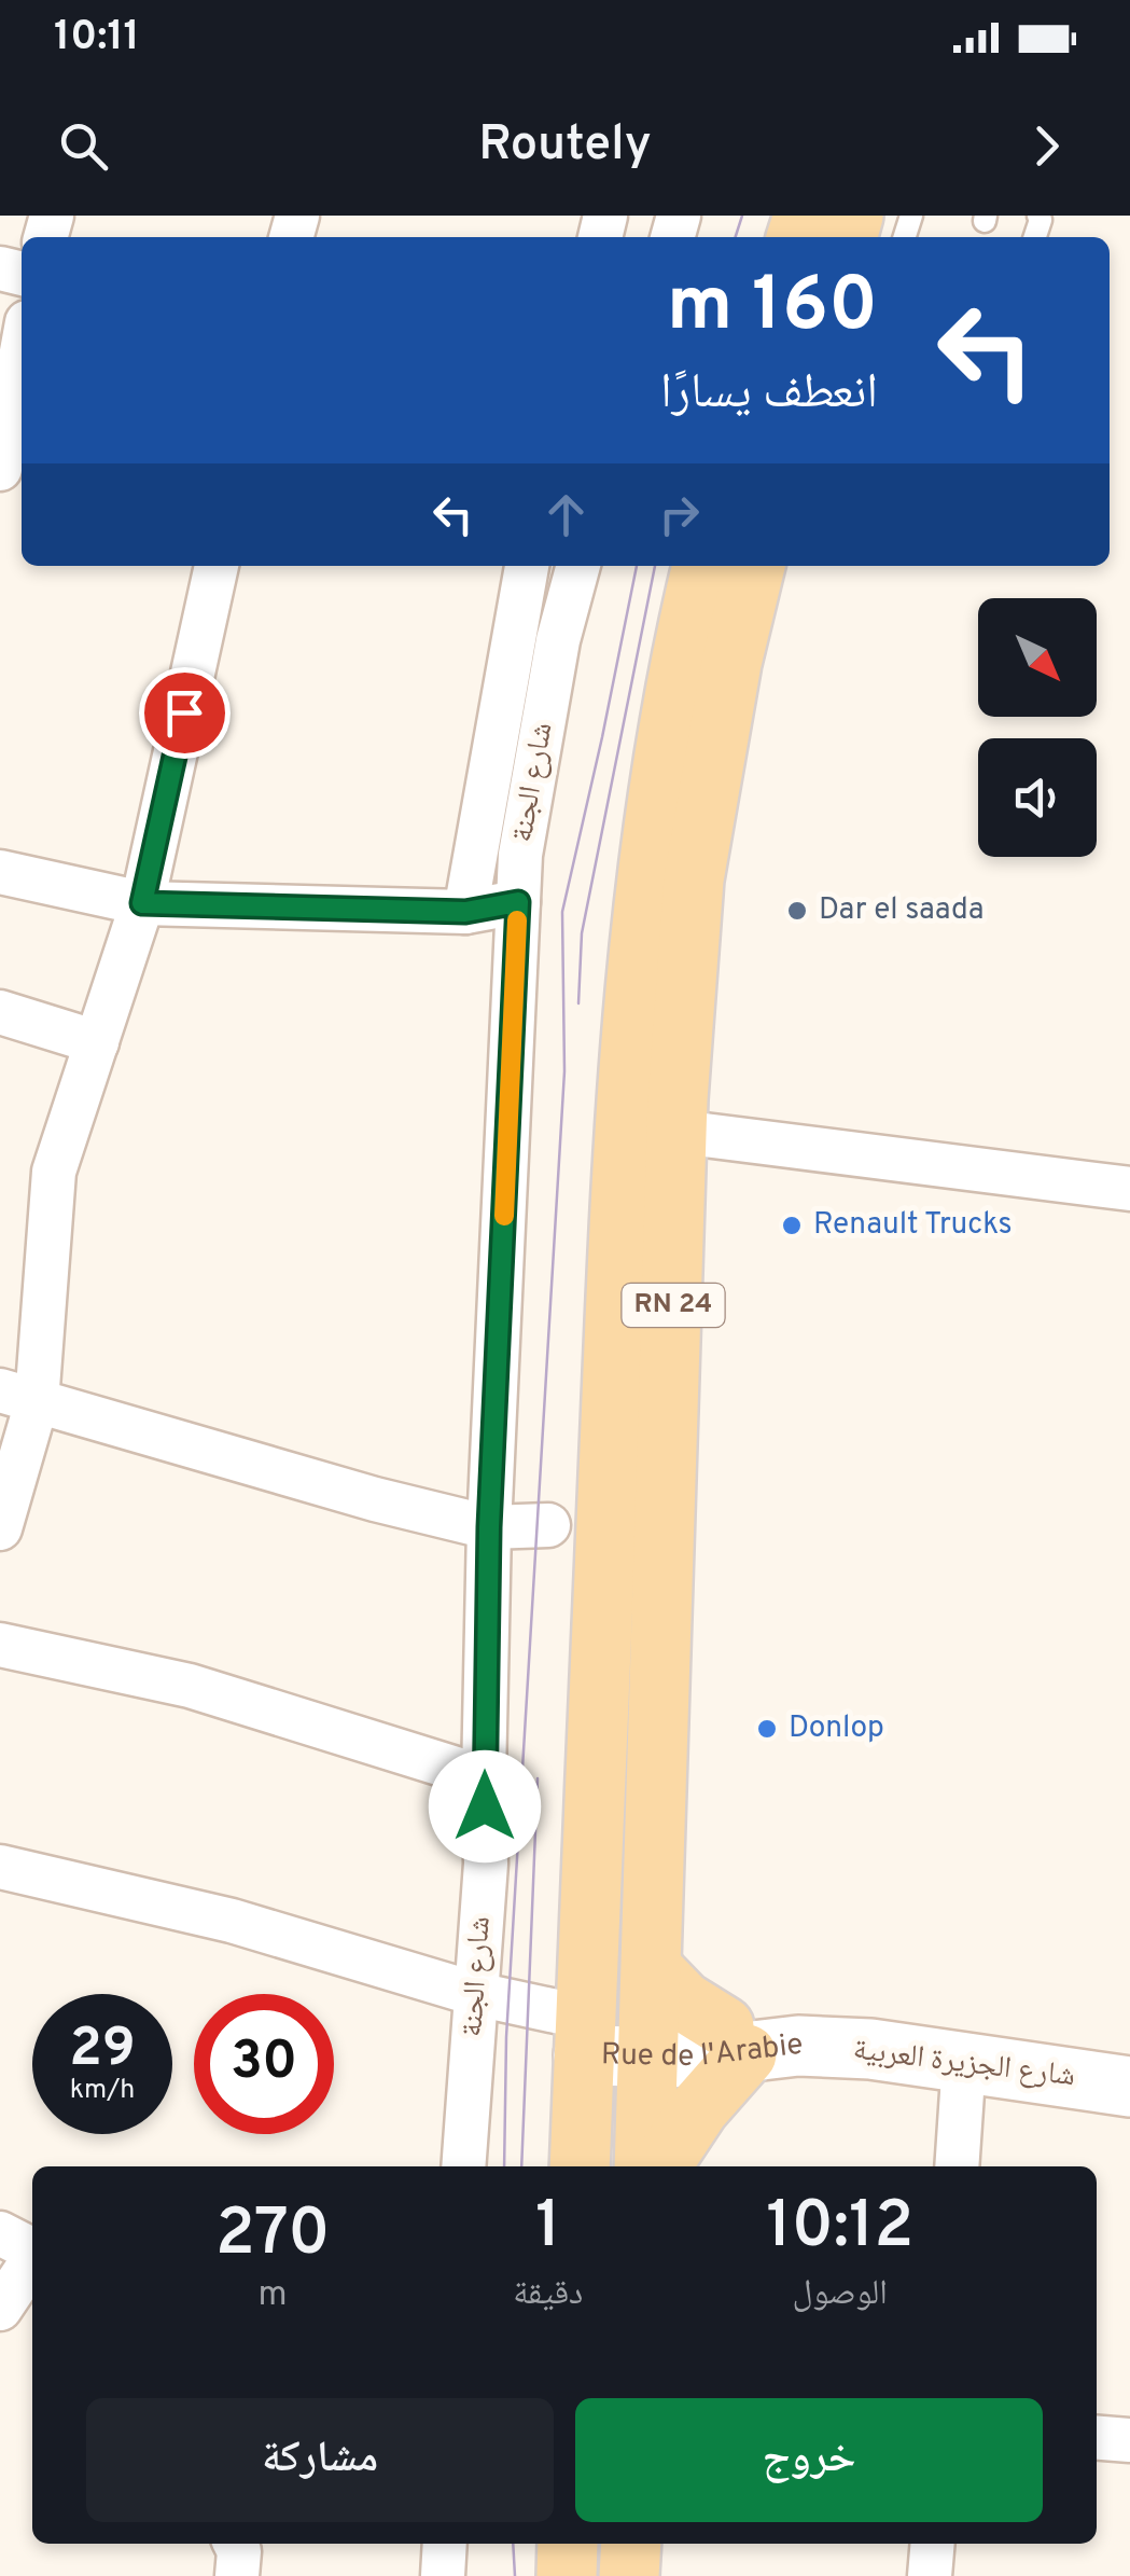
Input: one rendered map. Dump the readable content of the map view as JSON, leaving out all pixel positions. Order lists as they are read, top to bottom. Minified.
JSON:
{"streets":{"main road":["RN 24"],"street":["شارع الجنة","Rue de l'Arabie","شارع الجزيرة العربية"]},"crossings":[["RN 24","Rue de l'Arabie"],["Rue de l'Arabie","شارع الجزيرة العربية"]],"places":["Dar el saada","Renault Trucks","Donlop"],"north":"bottom right","page":{"status":"10:11","header":"Routely","turn":["160 m","انعطف يسارًا"],"speed":"29 km/h","limit":"30","eta":["10:12","الوصول","1","دقيقة","270","m"],"buttons":["خروج","مشاركة"]}}
